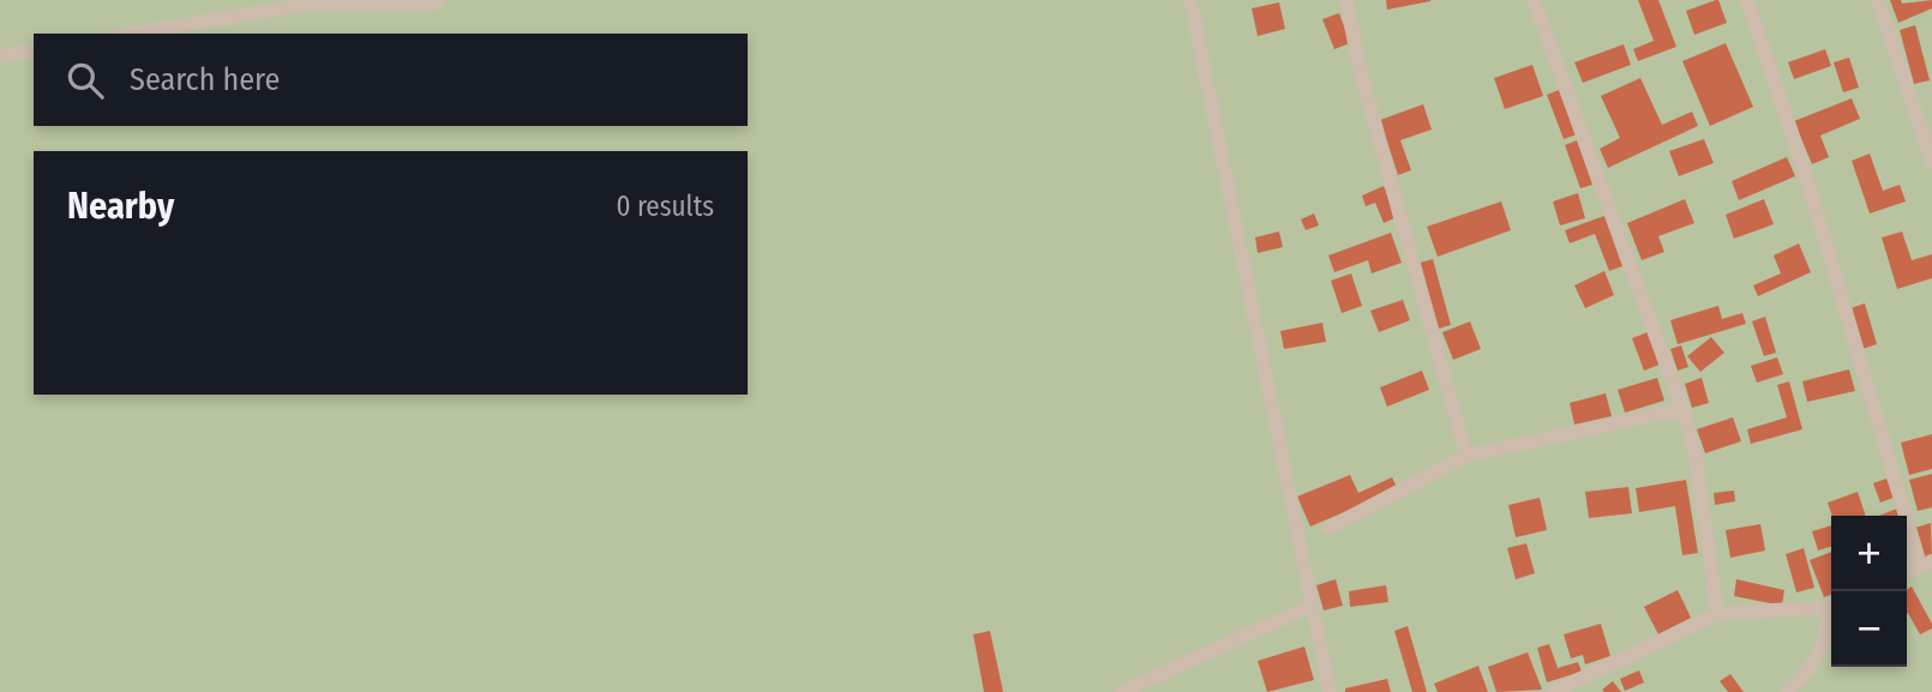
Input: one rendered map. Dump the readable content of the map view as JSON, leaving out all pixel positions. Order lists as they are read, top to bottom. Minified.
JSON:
{"page":{"search":"Search here","heading":["Nearby","0 results"],"map_buttons":["+","−"]}}
